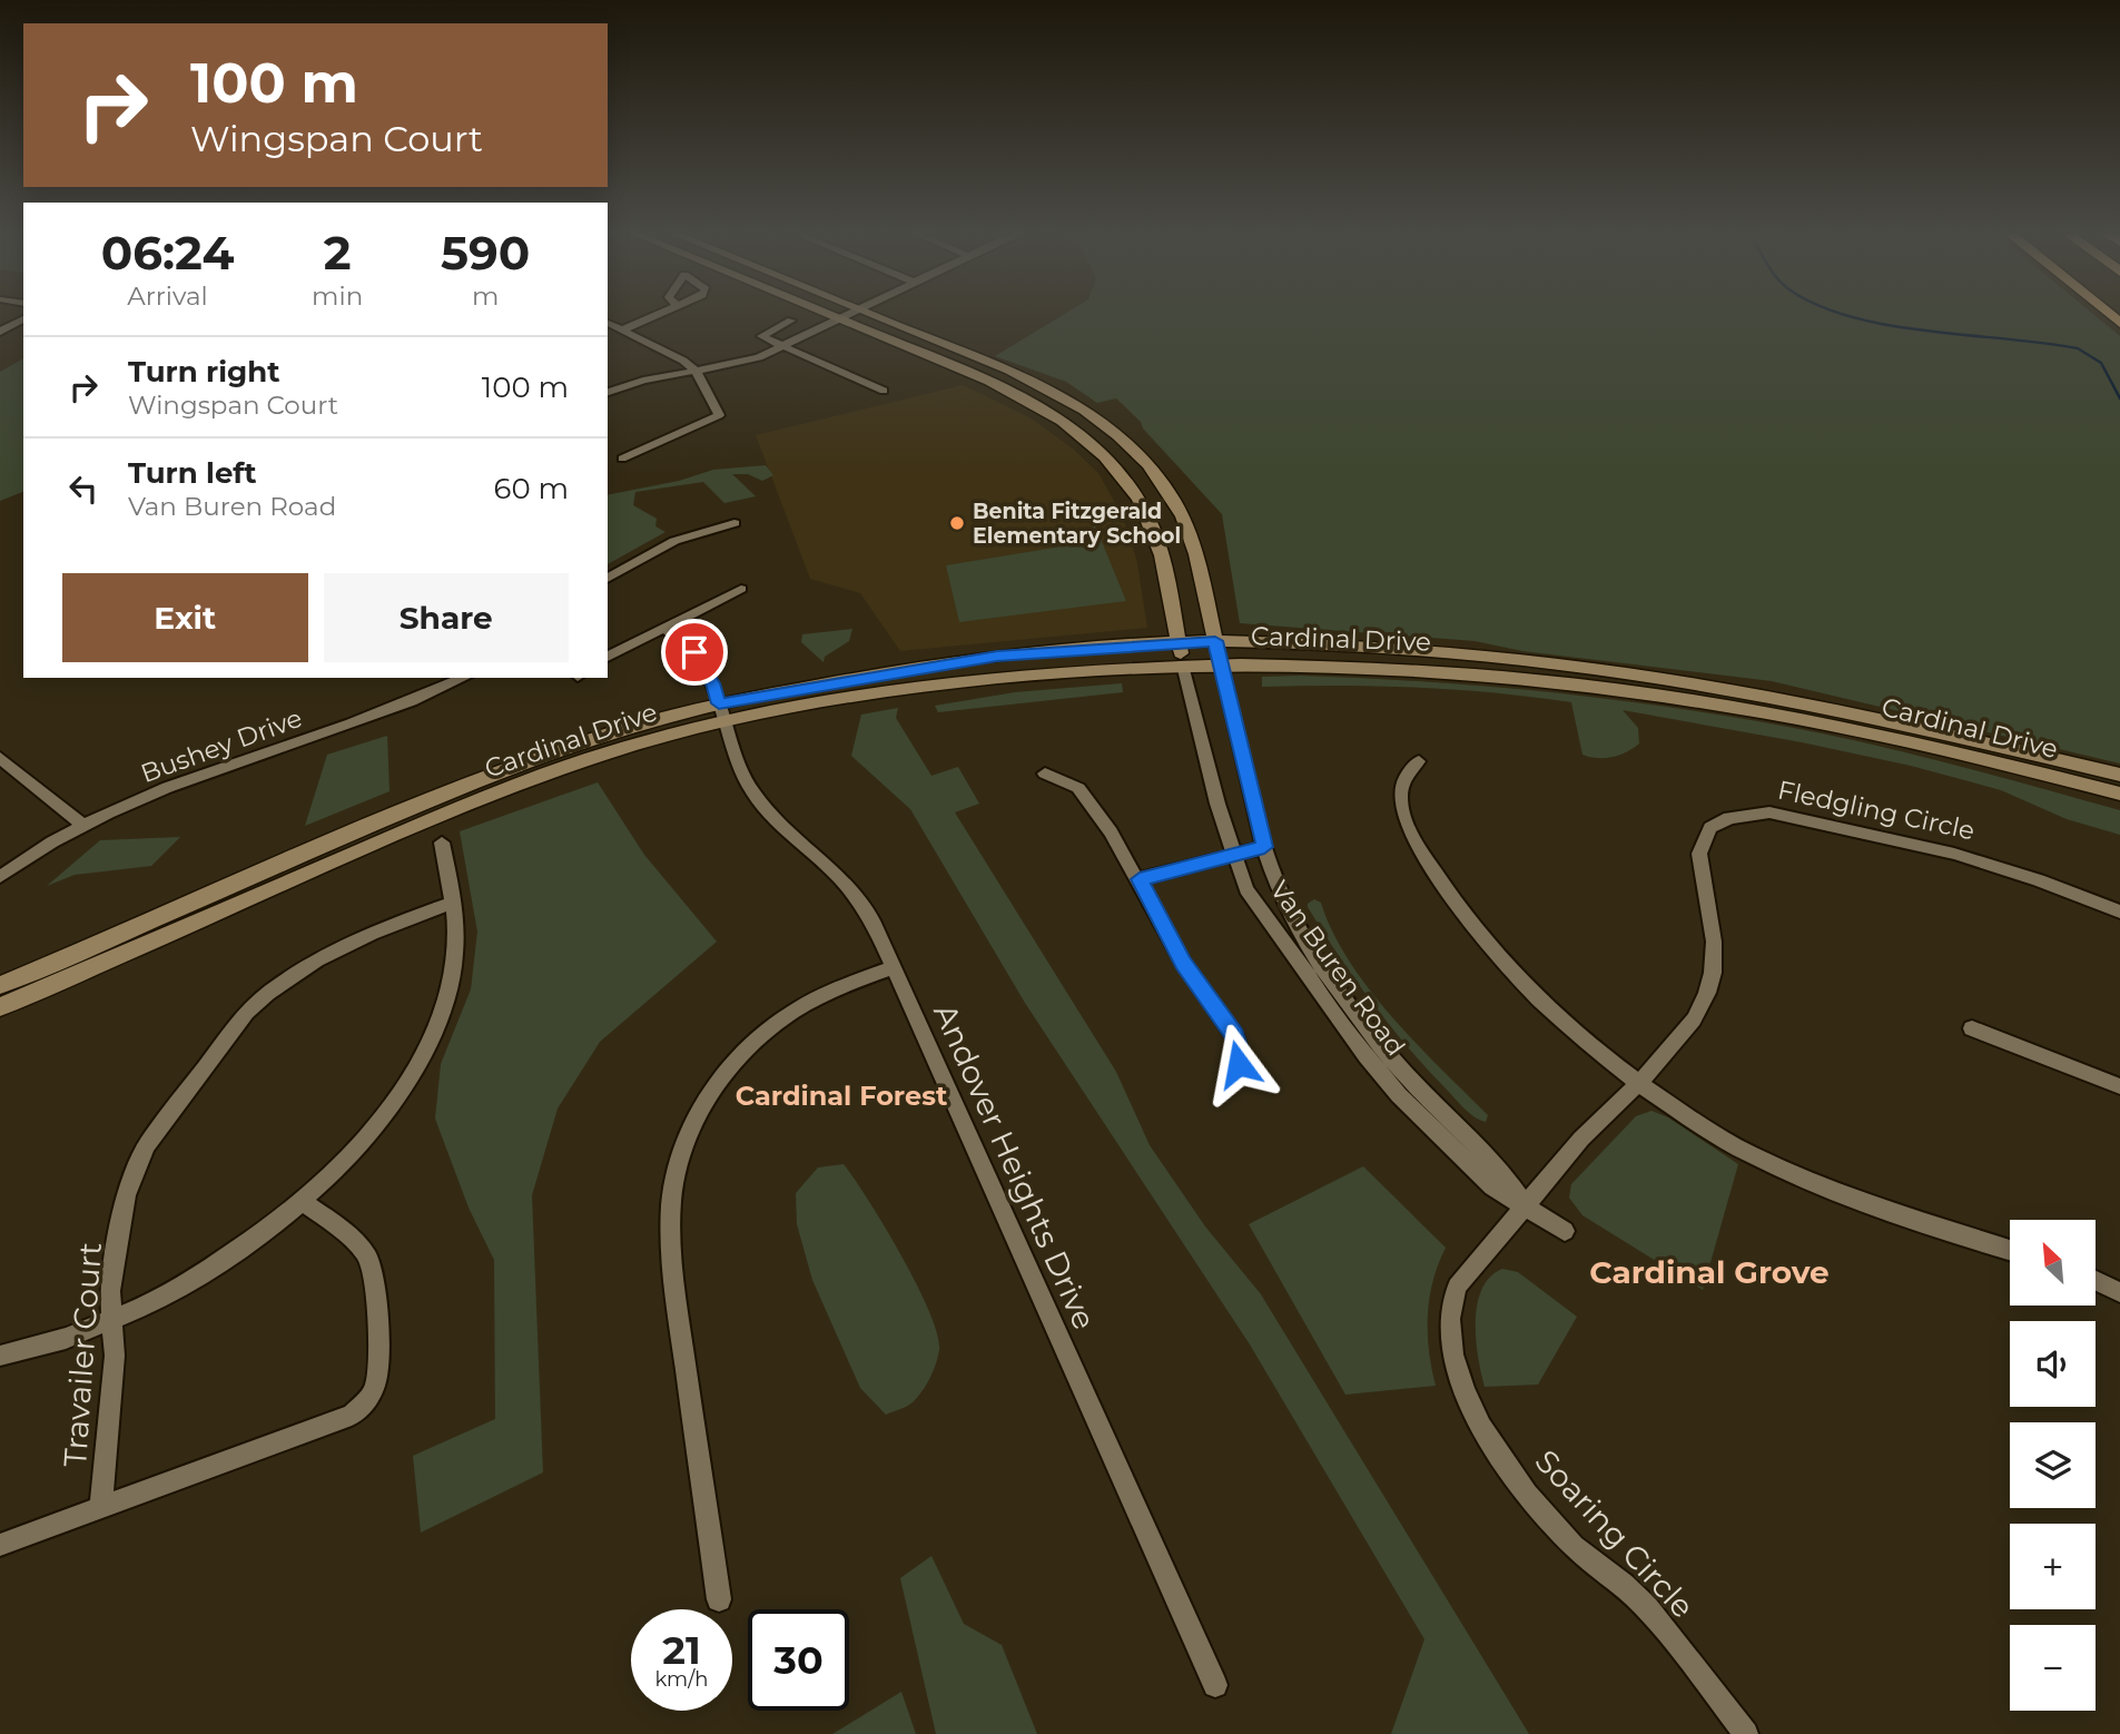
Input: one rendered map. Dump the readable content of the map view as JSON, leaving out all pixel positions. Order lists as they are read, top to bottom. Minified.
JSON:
{"streets":{"main road":["Cardinal Drive"],"street":["Bushey Drive","Fledgling Circle","Van Buren Road","Andover Heights Drive","Travailer Court","Soaring Circle"]},"crossings":[["Cardinal Drive","Van Buren Road"],["Cardinal Drive","Andover Heights Drive"],["Fledgling Circle","Van Buren Road"],["Fledgling Circle","Soaring Circle"],["Van Buren Road","Soaring Circle"]],"districts":["Cardinal Forest","Cardinal Grove"],"places":["Benita Fitzgerald Elementary School"],"north":"top left","page":{"turn":["100 m","Wingspan Court"],"eta":["06:24","Arrival","2","min","590","m"],"list":[{"name":"Turn right","note":"Wingspan Court","value":"100 m"},{"name":"Turn left","note":"Van Buren Road","value":"60 m"}],"buttons":["Exit","Share"],"map_buttons":["+","−"],"speed":"21 km/h","limit":"30"}}
